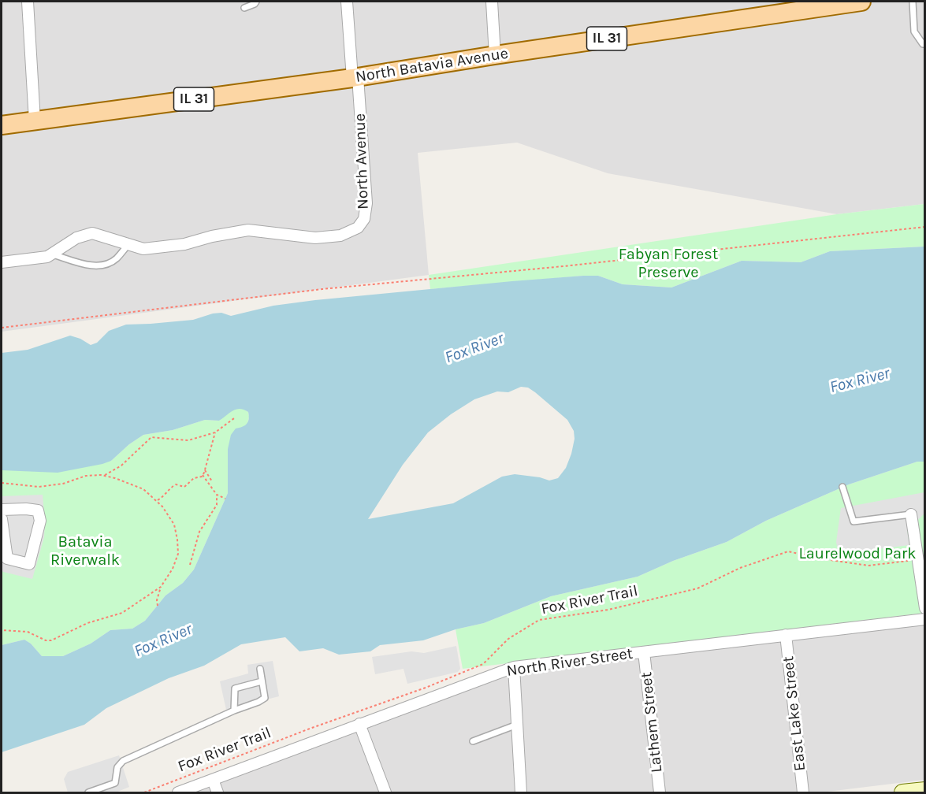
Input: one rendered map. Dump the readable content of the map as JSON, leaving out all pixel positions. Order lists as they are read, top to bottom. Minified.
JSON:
{"streets":{"main road":["IL 31","North Batavia Avenue"],"street":["North Avenue","North River Street","East Lake Street","Lathem Street"],"path":["Fox River Trail"]},"crossings":[["North Batavia Avenue","North Avenue"],["North River Street","East Lake Street"],["North River Street","Lathem Street"]],"water":["Fox River"],"parks":["Fabyan Forest Preserve","Batavia Riverwalk","Laurelwood Park"]}
